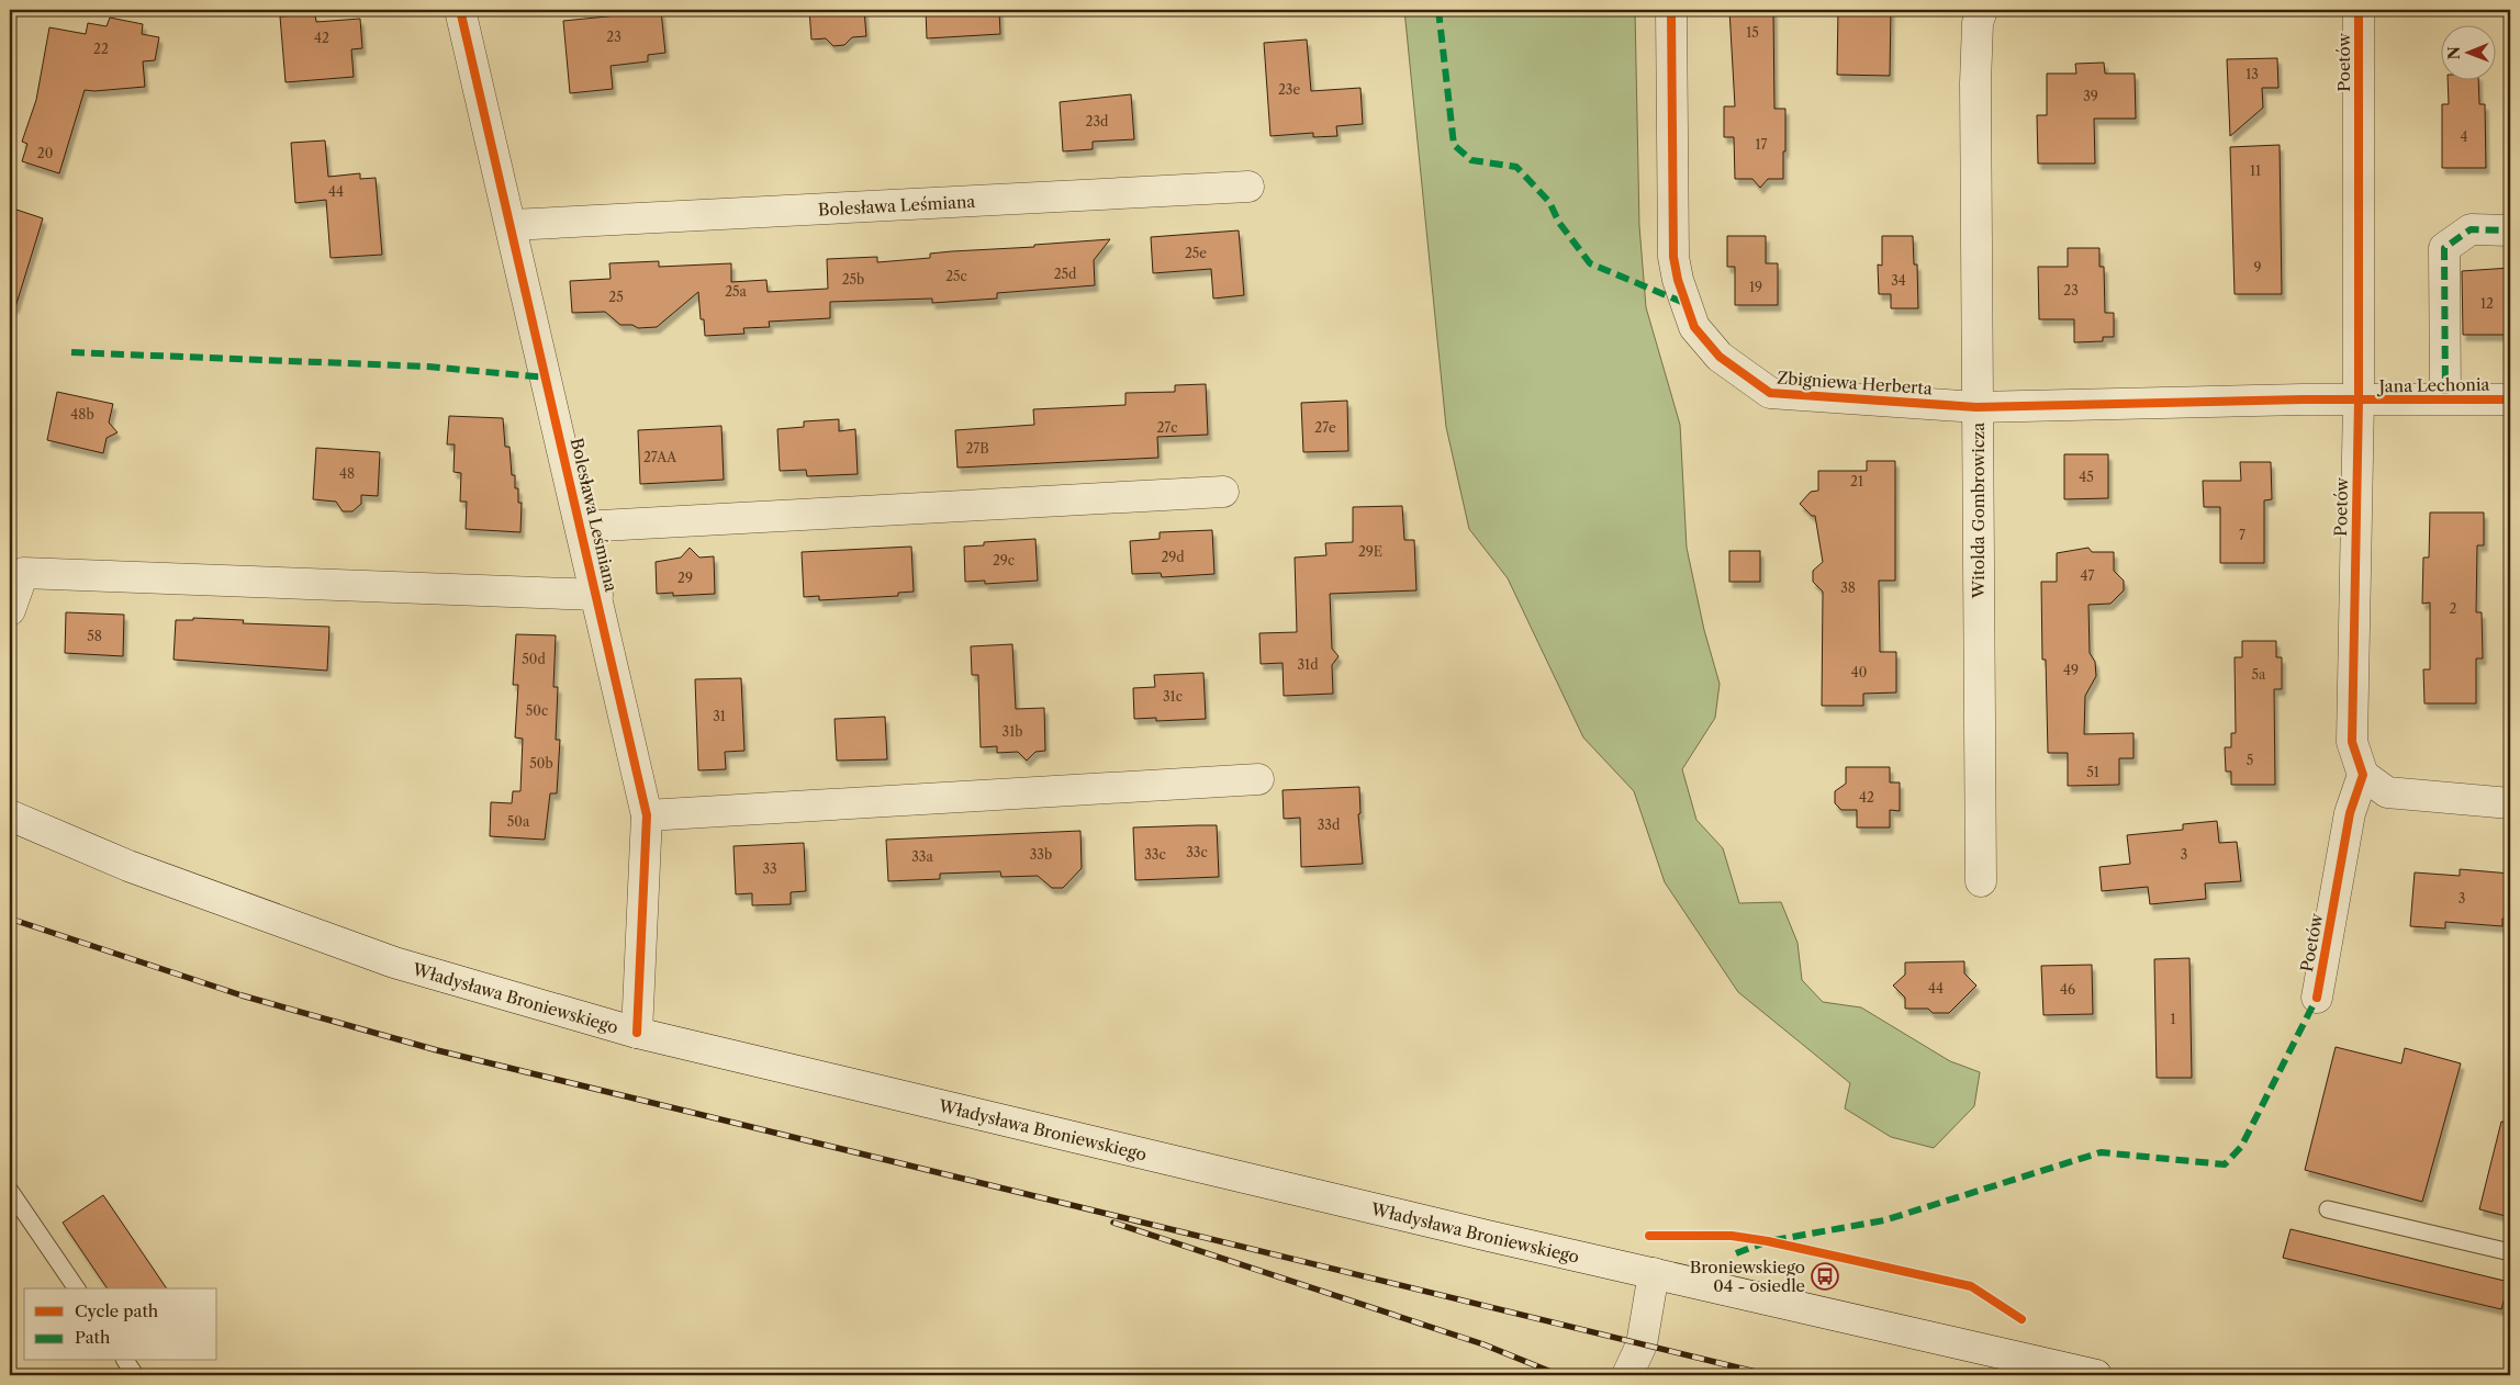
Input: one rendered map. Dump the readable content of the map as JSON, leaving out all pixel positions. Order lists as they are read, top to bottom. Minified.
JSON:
{"streets":{"street":["Poetów","Bolesława Leśmiana","Zbigniewa Herberta","Jana Lechonia","Witolda Gombrowicza","Władysława Broniewskiego"]},"crossings":[["Poetów","Zbigniewa Herberta"],["Poetów","Jana Lechonia"],["Bolesława Leśmiana","Władysława Broniewskiego"],["Zbigniewa Herberta","Jana Lechonia"],["Zbigniewa Herberta","Witolda Gombrowicza"]],"places":{"bus stop":["Broniewskiego 04 - osiedle"]},"house_numbers":["15","23","42","22","13","23e","39","23d","4","17","20","11","44","25e","9","25d","25c","25b","34","19","23","25a","25","12","48b","27c","27e","27B","27AA","48","45","21","7","29E","29d","29c","47","29","38","2","58","50d","31d","49","40","5a","31c","50c","31","31b","5","50b","51","42","50a","33d","33c","33b","33c","3","33a","33","3","44","46","1"],"legend":["Cycle path","Path"],"north":"left"}
